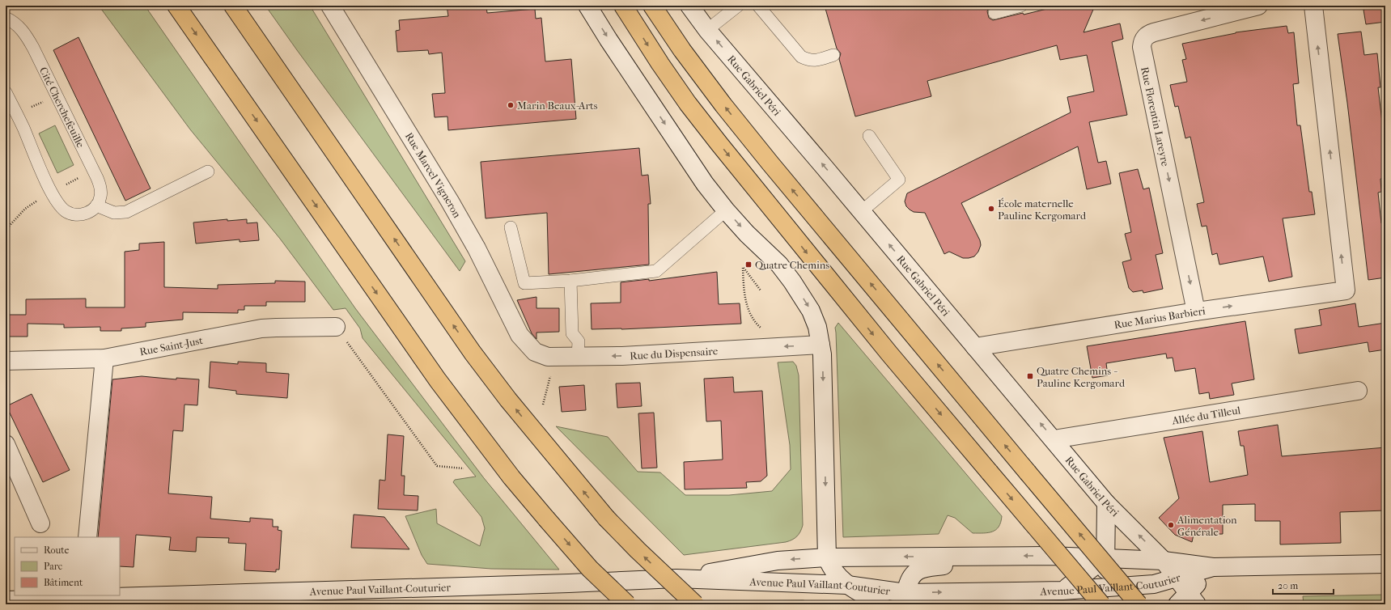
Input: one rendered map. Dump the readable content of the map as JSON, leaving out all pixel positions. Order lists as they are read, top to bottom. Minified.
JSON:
{"streets":{"main road":["Rue Gabriel Péri","Rue Florentin Lareyre","Rue Marcel Vigneron","Rue Marius Barbieri","Rue Saint-Just","Rue du Dispensaire","Allée du Tilleul","Avenue Paul Vaillant-Couturier"],"lane":["Cité Cherchefeuille"]},"crossings":[["Rue Gabriel Péri","Rue Marius Barbieri"],["Rue Gabriel Péri","Allée du Tilleul"],["Rue Gabriel Péri","Avenue Paul Vaillant-Couturier"],["Rue Florentin Lareyre","Rue Marius Barbieri"],["Rue Marcel Vigneron","Rue du Dispensaire"]],"one_way":["Rue du Dispensaire"],"places":{"other":["Marin Beaux-Arts","École maternelle Pauline Kergomard","Alimentation Générale"],"transit":["Quatre Chemins","Quatre Chemins - Pauline Kergomard"]},"legend":["Route","Parc","Bâtiment"],"scale_bar":"20 m"}
